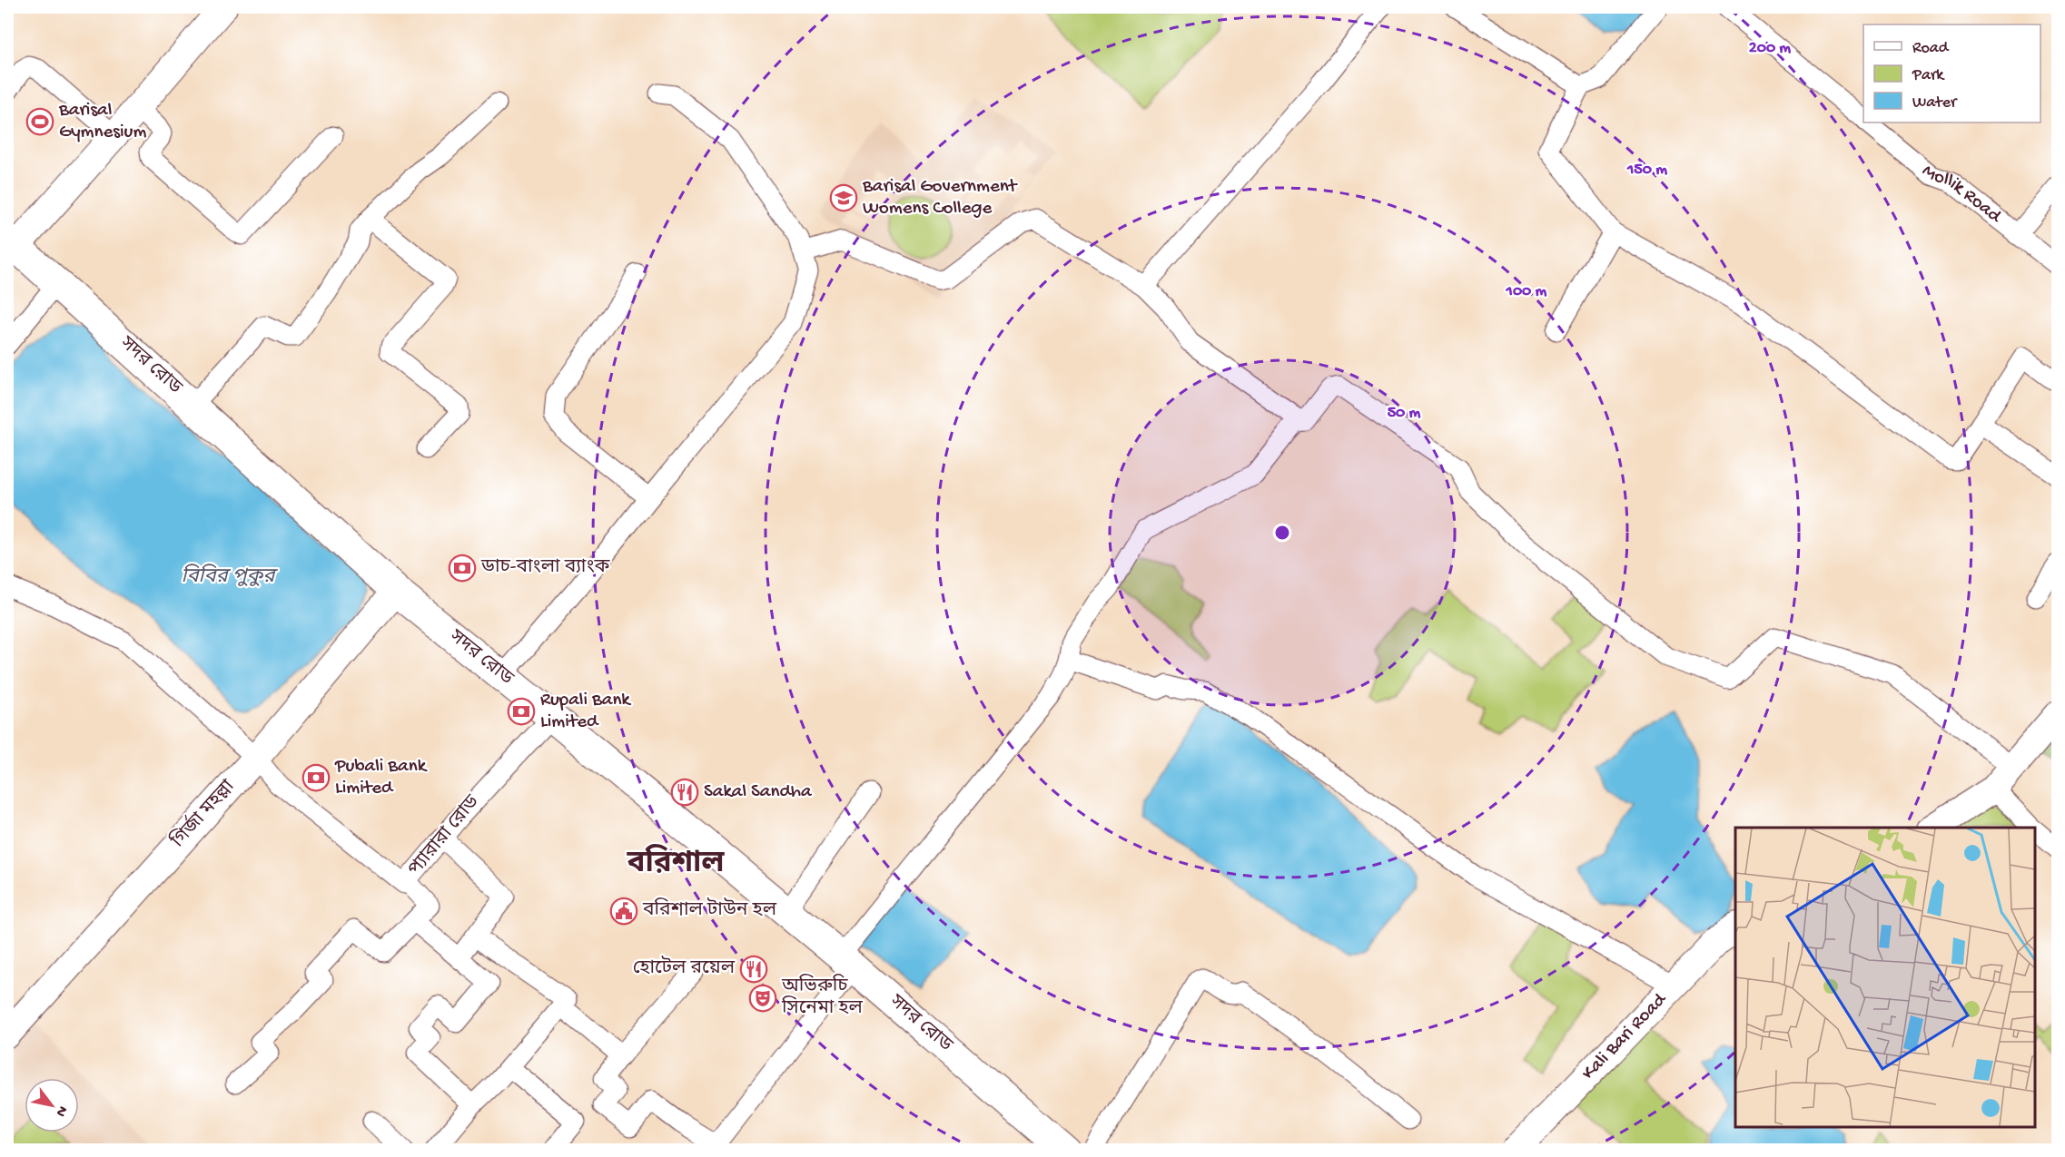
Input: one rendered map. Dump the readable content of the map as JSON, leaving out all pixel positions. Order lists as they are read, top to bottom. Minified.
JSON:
{"streets":{"main road":["সদর রোড","গির্জা মহল্লা","Kali Bari Road"],"street":["Mollik Road","প্যারারা রোড"]},"crossings":[["সদর রোড","গির্জা মহল্লা"],["সদর রোড","প্যারারা রোড"],["গির্জা মহল্লা","প্যারারা রোড"]],"districts":["বরিশাল"],"water":["বিবির পুকুর"],"places":{"sports":["Barisal Gymnesium"],"school or university":["Barisal Government Womens College"],"bank":["ডাচ-বাংলা ব্যাংক","Rupali Bank Limited","Pubali Bank Limited"],"restaurant":["Sakal Sandha","হোটেল রয়েল"],"public building":["বরিশাল টাউন হল"],"theatre":["অভিরুচি সিনেমা হল"]},"legend":["Road","Park","Water"],"north":"bottom right","rings":["200 m","150 m","100 m","50 m"]}
